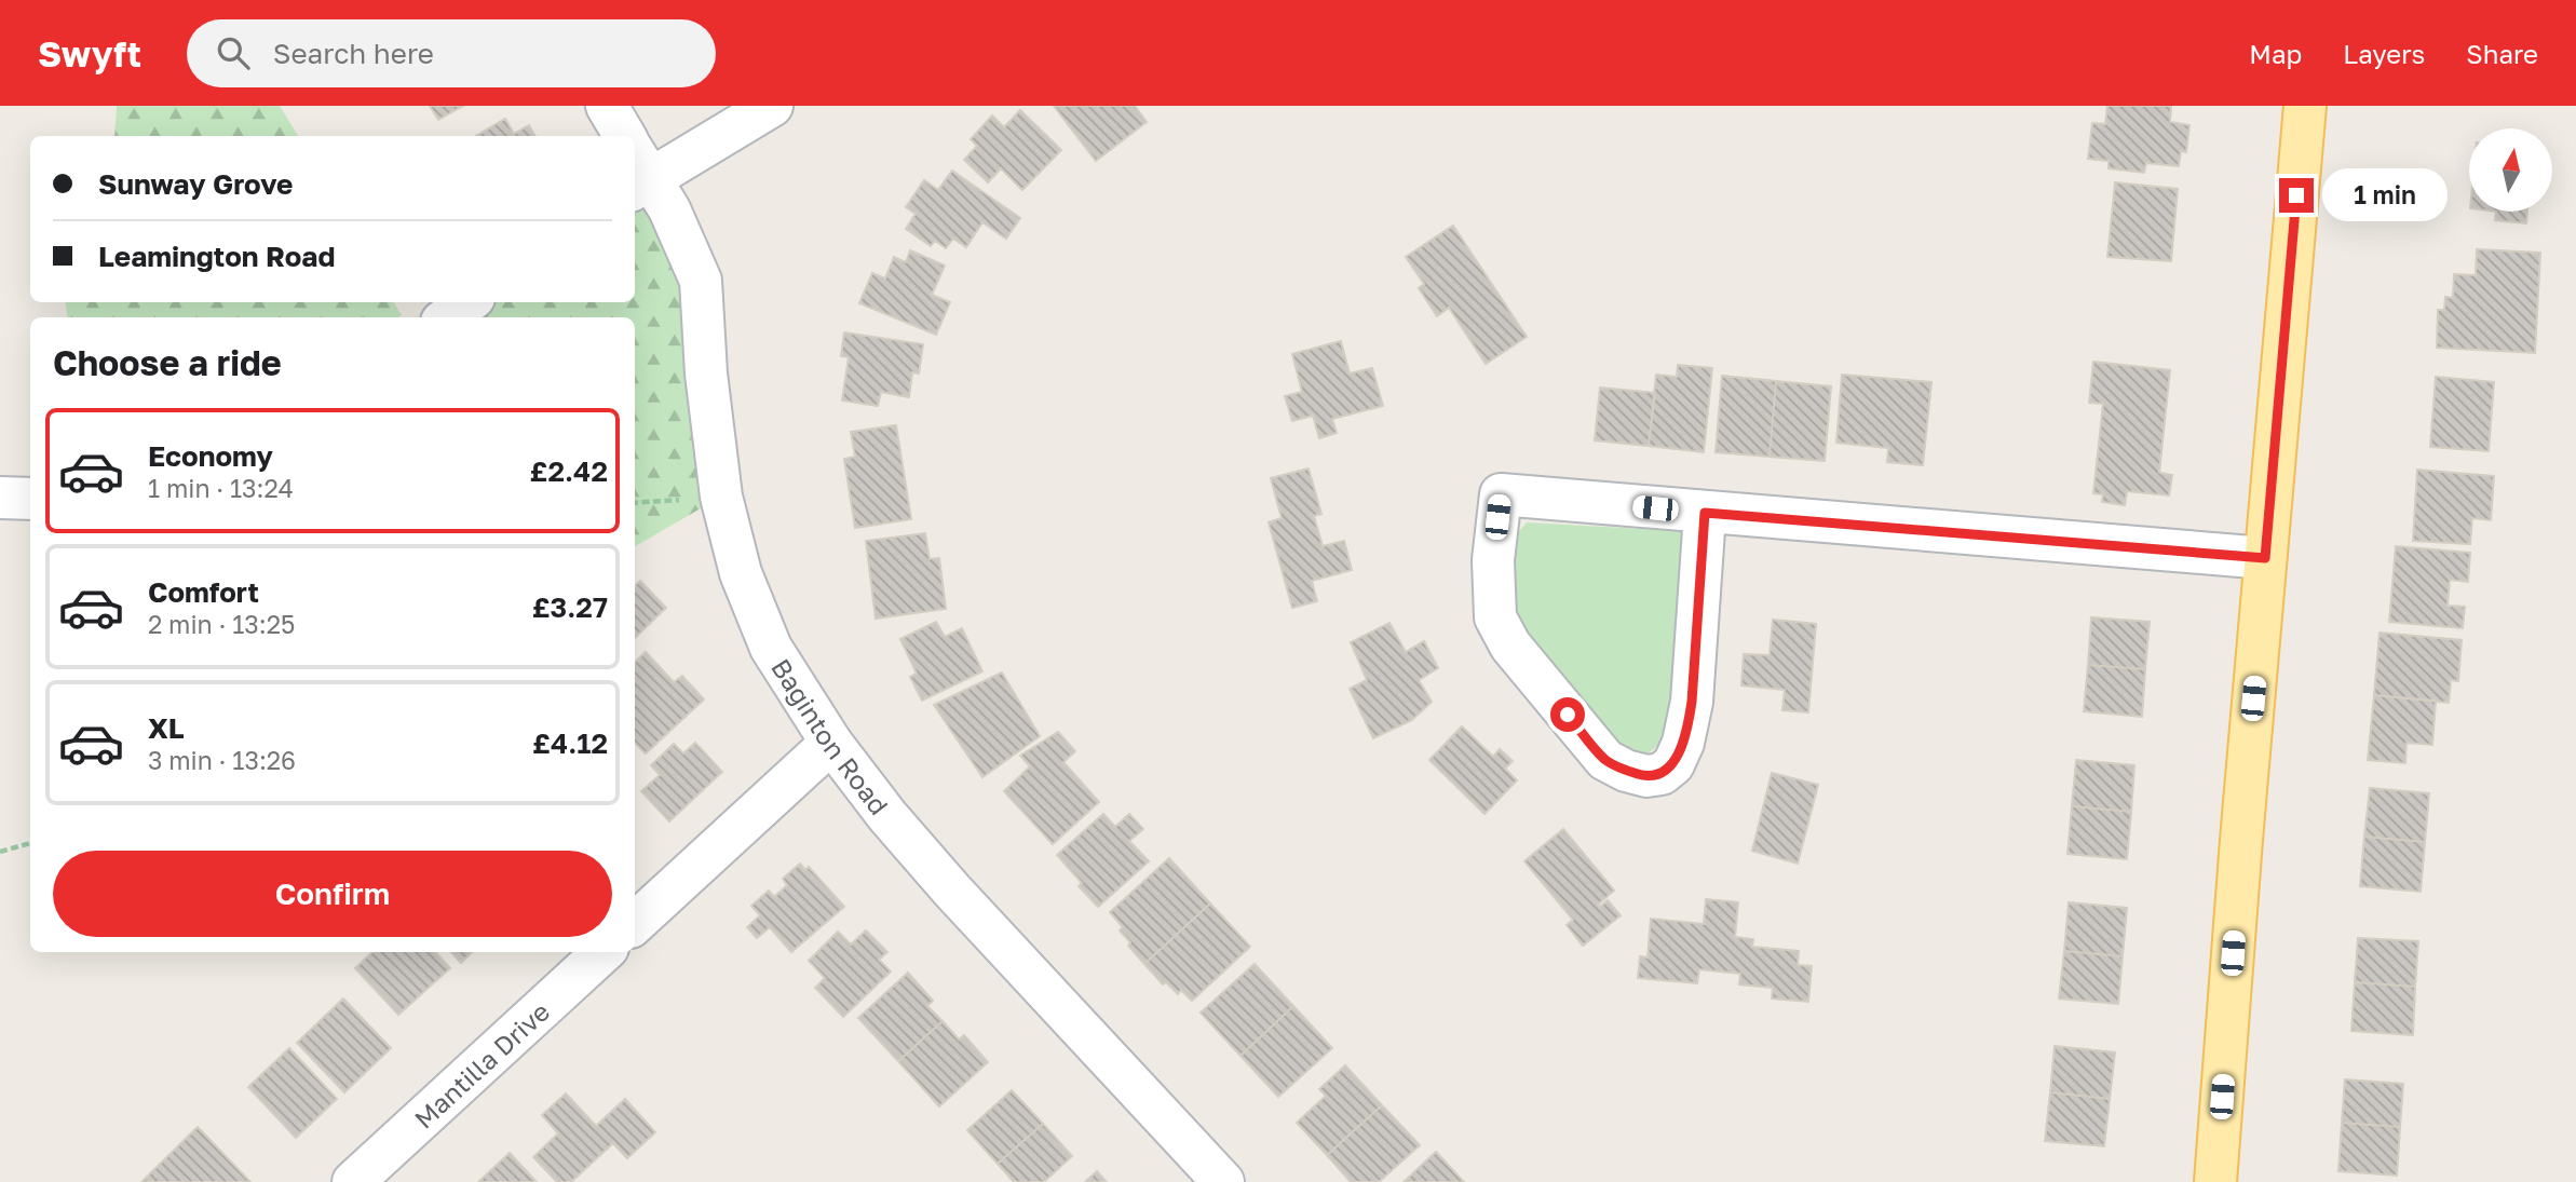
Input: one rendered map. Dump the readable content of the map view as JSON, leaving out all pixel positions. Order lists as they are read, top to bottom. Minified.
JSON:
{"streets":{"street":["Baginton Road","Mantilla Drive"]},"north":"top","page":{"header":"Swyft","search":"Search here","nav":["Map","Layers","Share"],"banner":["Sunway Grove","Leamington Road"],"bubble":"1 min","heading":"Choose a ride","list":[{"name":"Economy","note":"1 min · 13:24","value":"£2.42"},{"name":"Comfort","note":"2 min · 13:25","value":"£3.27"},{"name":"XL","note":"3 min · 13:26","value":"£4.12"}],"buttons":"Confirm"}}
